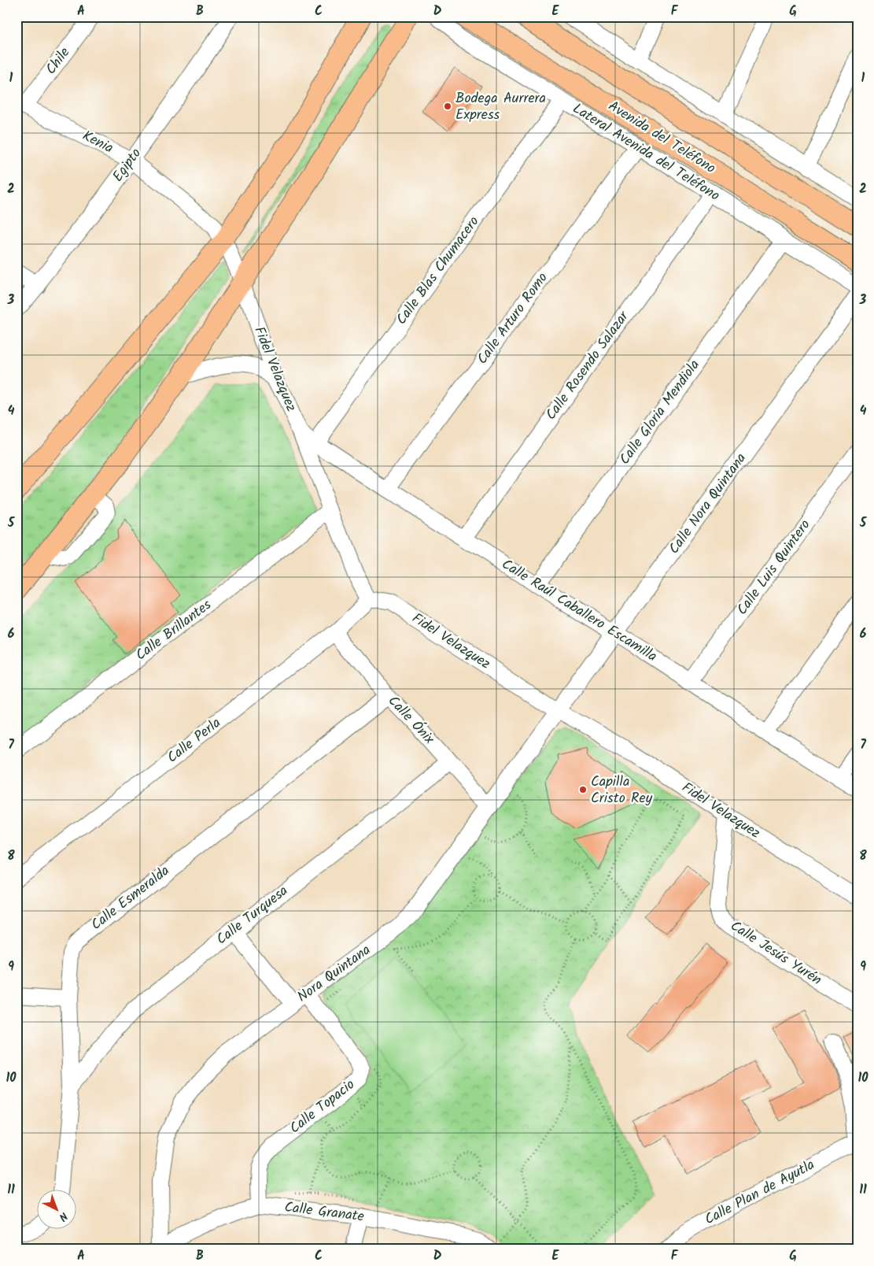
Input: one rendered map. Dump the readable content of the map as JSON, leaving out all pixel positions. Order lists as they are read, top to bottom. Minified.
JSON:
{"streets":{"main road":["Avenida del Teléfono"],"street":["Chile","Kenia","Lateral Avenida del Teléfono","Egipto","Calle Blas Chumacero","Calle Arturo Romo","Calle Rosendo Salazar","Fidel Velazquez","Calle Gloria Mendiola","Calle Nora Quintana","Calle Luis Quintero","Calle Raúl Caballero Escamilla","Calle Brillantes","Calle Ónix","Calle Perla","Calle Esmeralda","Calle Turquesa","Calle Jesús Yurén","Nora Quintana","Calle Topacio","Calle Plan de Ayutla","Calle Granate"]},"crossings":[["Chile","Kenia"],["Kenia","Egipto"],["Kenia","Fidel Velazquez"],["Lateral Avenida del Teléfono","Calle Blas Chumacero"],["Lateral Avenida del Teléfono","Calle Arturo Romo"],["Lateral Avenida del Teléfono","Calle Rosendo Salazar"],["Lateral Avenida del Teléfono","Calle Gloria Mendiola"],["Calle Blas Chumacero","Calle Raúl Caballero Escamilla"],["Calle Arturo Romo","Calle Raúl Caballero Escamilla"],["Calle Rosendo Salazar","Calle Raúl Caballero Escamilla"],["Fidel Velazquez","Calle Nora Quintana"],["Fidel Velazquez","Calle Raúl Caballero Escamilla"],["Fidel Velazquez","Calle Brillantes"],["Fidel Velazquez","Calle Perla"],["Fidel Velazquez","Calle Jesús Yurén"],["Fidel Velazquez","Nora Quintana"],["Calle Gloria Mendiola","Calle Raúl Caballero Escamilla"],["Calle Nora Quintana","Calle Raúl Caballero Escamilla"],["Calle Nora Quintana","Nora Quintana"],["Calle Luis Quintero","Calle Raúl Caballero Escamilla"],["Calle Ónix","Calle Perla"],["Calle Ónix","Calle Esmeralda"],["Calle Ónix","Calle Turquesa"],["Calle Ónix","Nora Quintana"],["Calle Esmeralda","Calle Turquesa"],["Nora Quintana","Calle Topacio"],["Nora Quintana","Calle Granate"],["Calle Topacio","Calle Granate"]],"places":["Bodega Aurrera Express","Capilla Cristo Rey"],"north":"bottom right","grid":{"columns":["A","B","C","D","E","F","G"],"rows":["1","2","3","4","5","6","7","8","9","10","11"]}}
